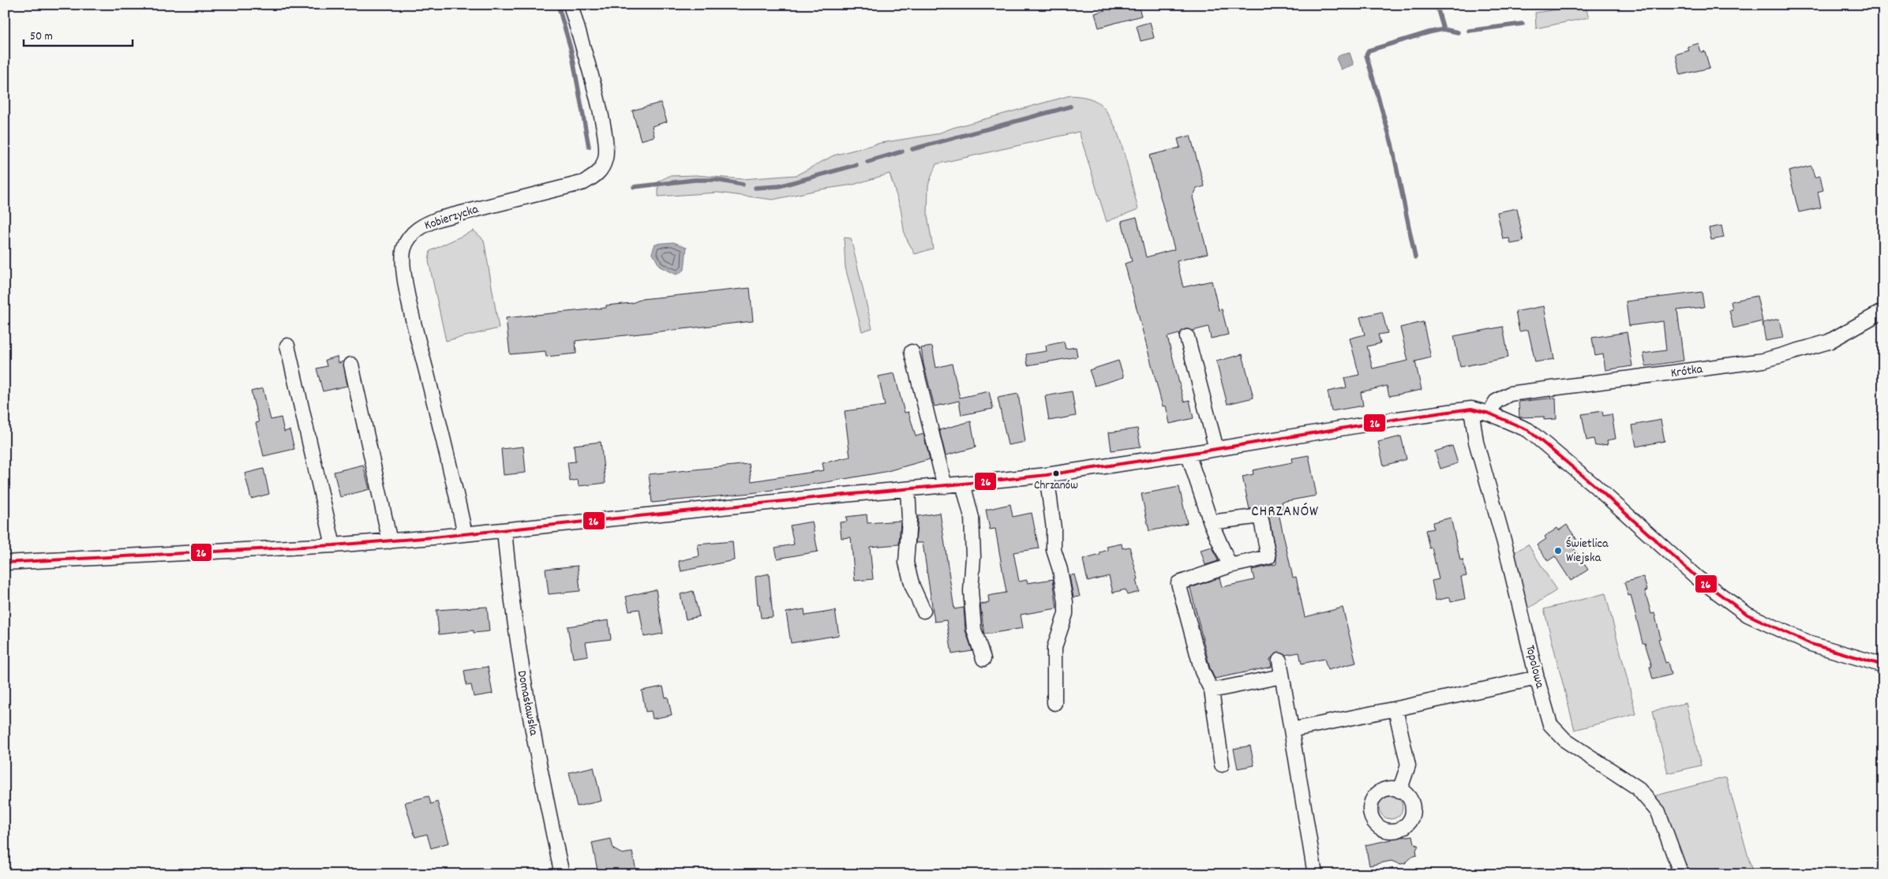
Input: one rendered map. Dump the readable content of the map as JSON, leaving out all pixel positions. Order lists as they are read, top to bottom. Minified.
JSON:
{"streets":{"street":["Kobierzycka","Krótka","Topolowa","Domasławska"]},"districts":["CHRZANÓW"],"places":["Chrzanów","Świetlica Wiejska"],"lines":["transit line 26"],"scale_bar":"50 m"}
